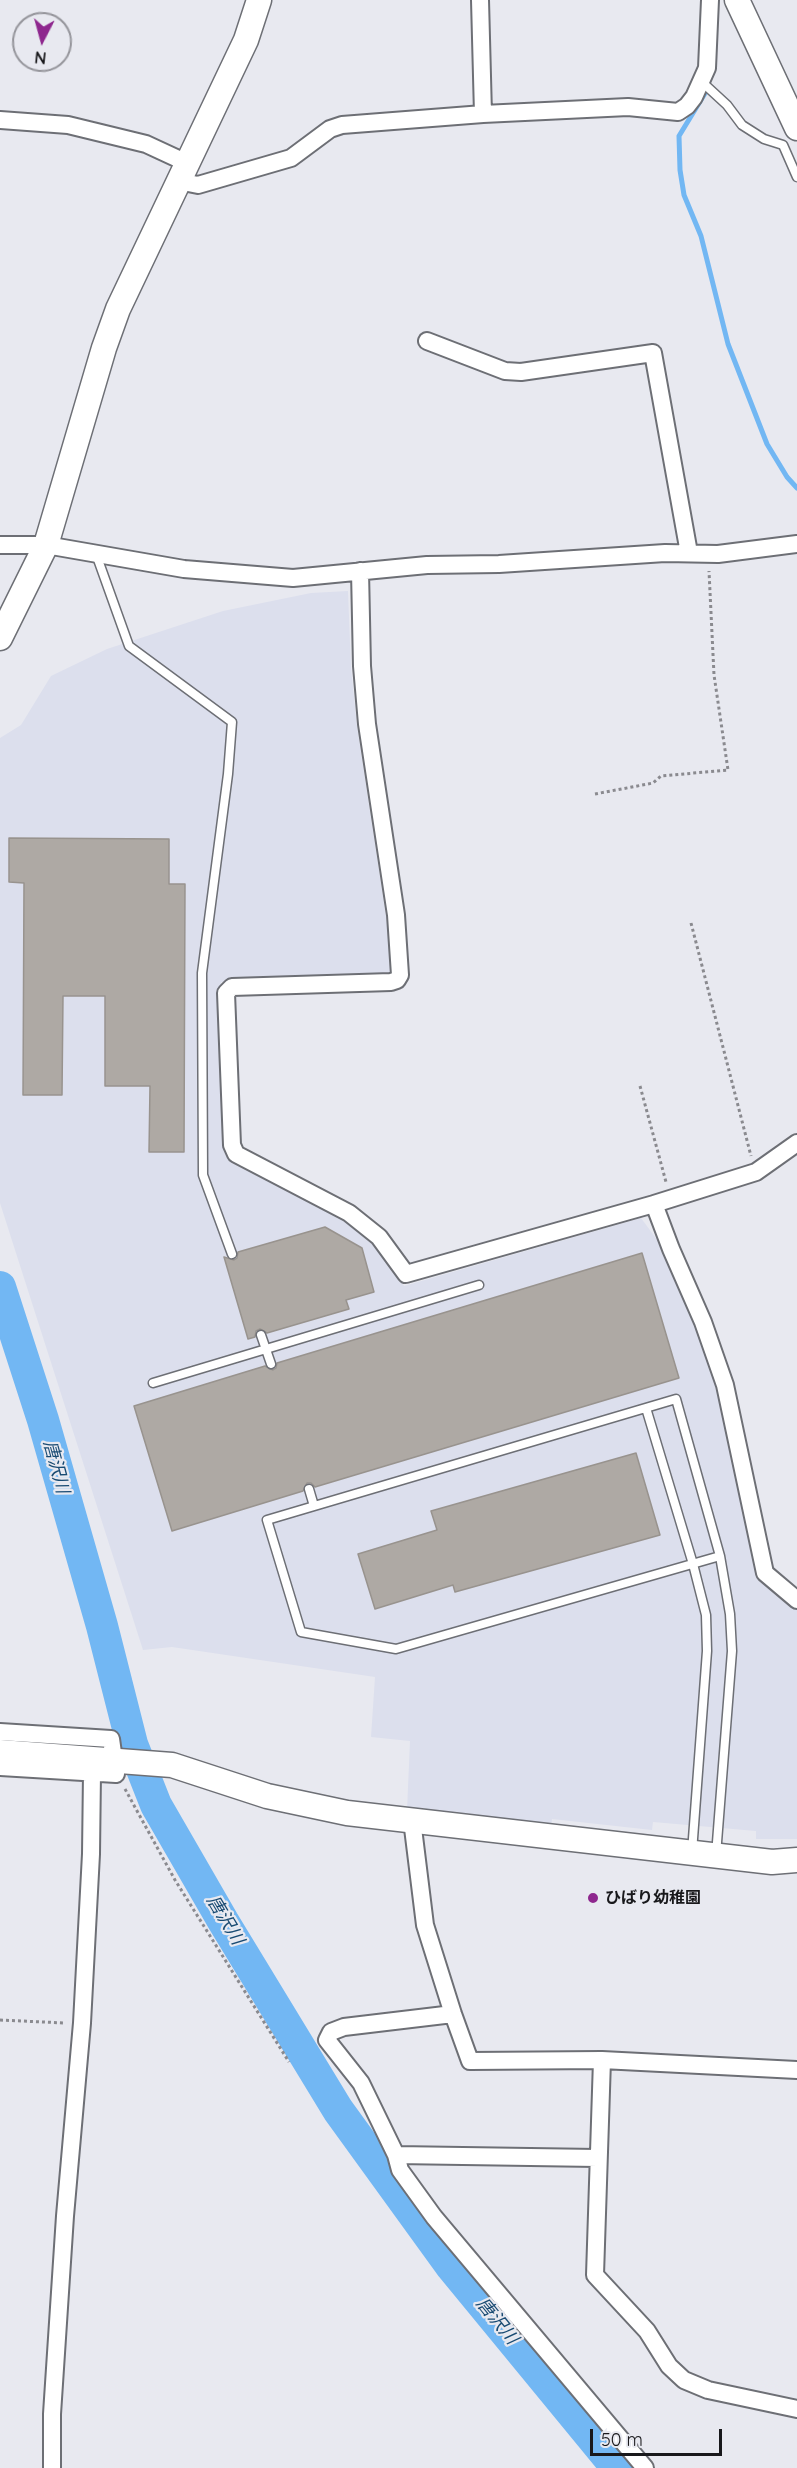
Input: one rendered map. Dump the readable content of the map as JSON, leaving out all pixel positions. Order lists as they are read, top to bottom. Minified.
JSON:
{"water":["唐沢川"],"places":["ひばり幼稚園"],"scale_bar":"50 m","north":"bottom"}
